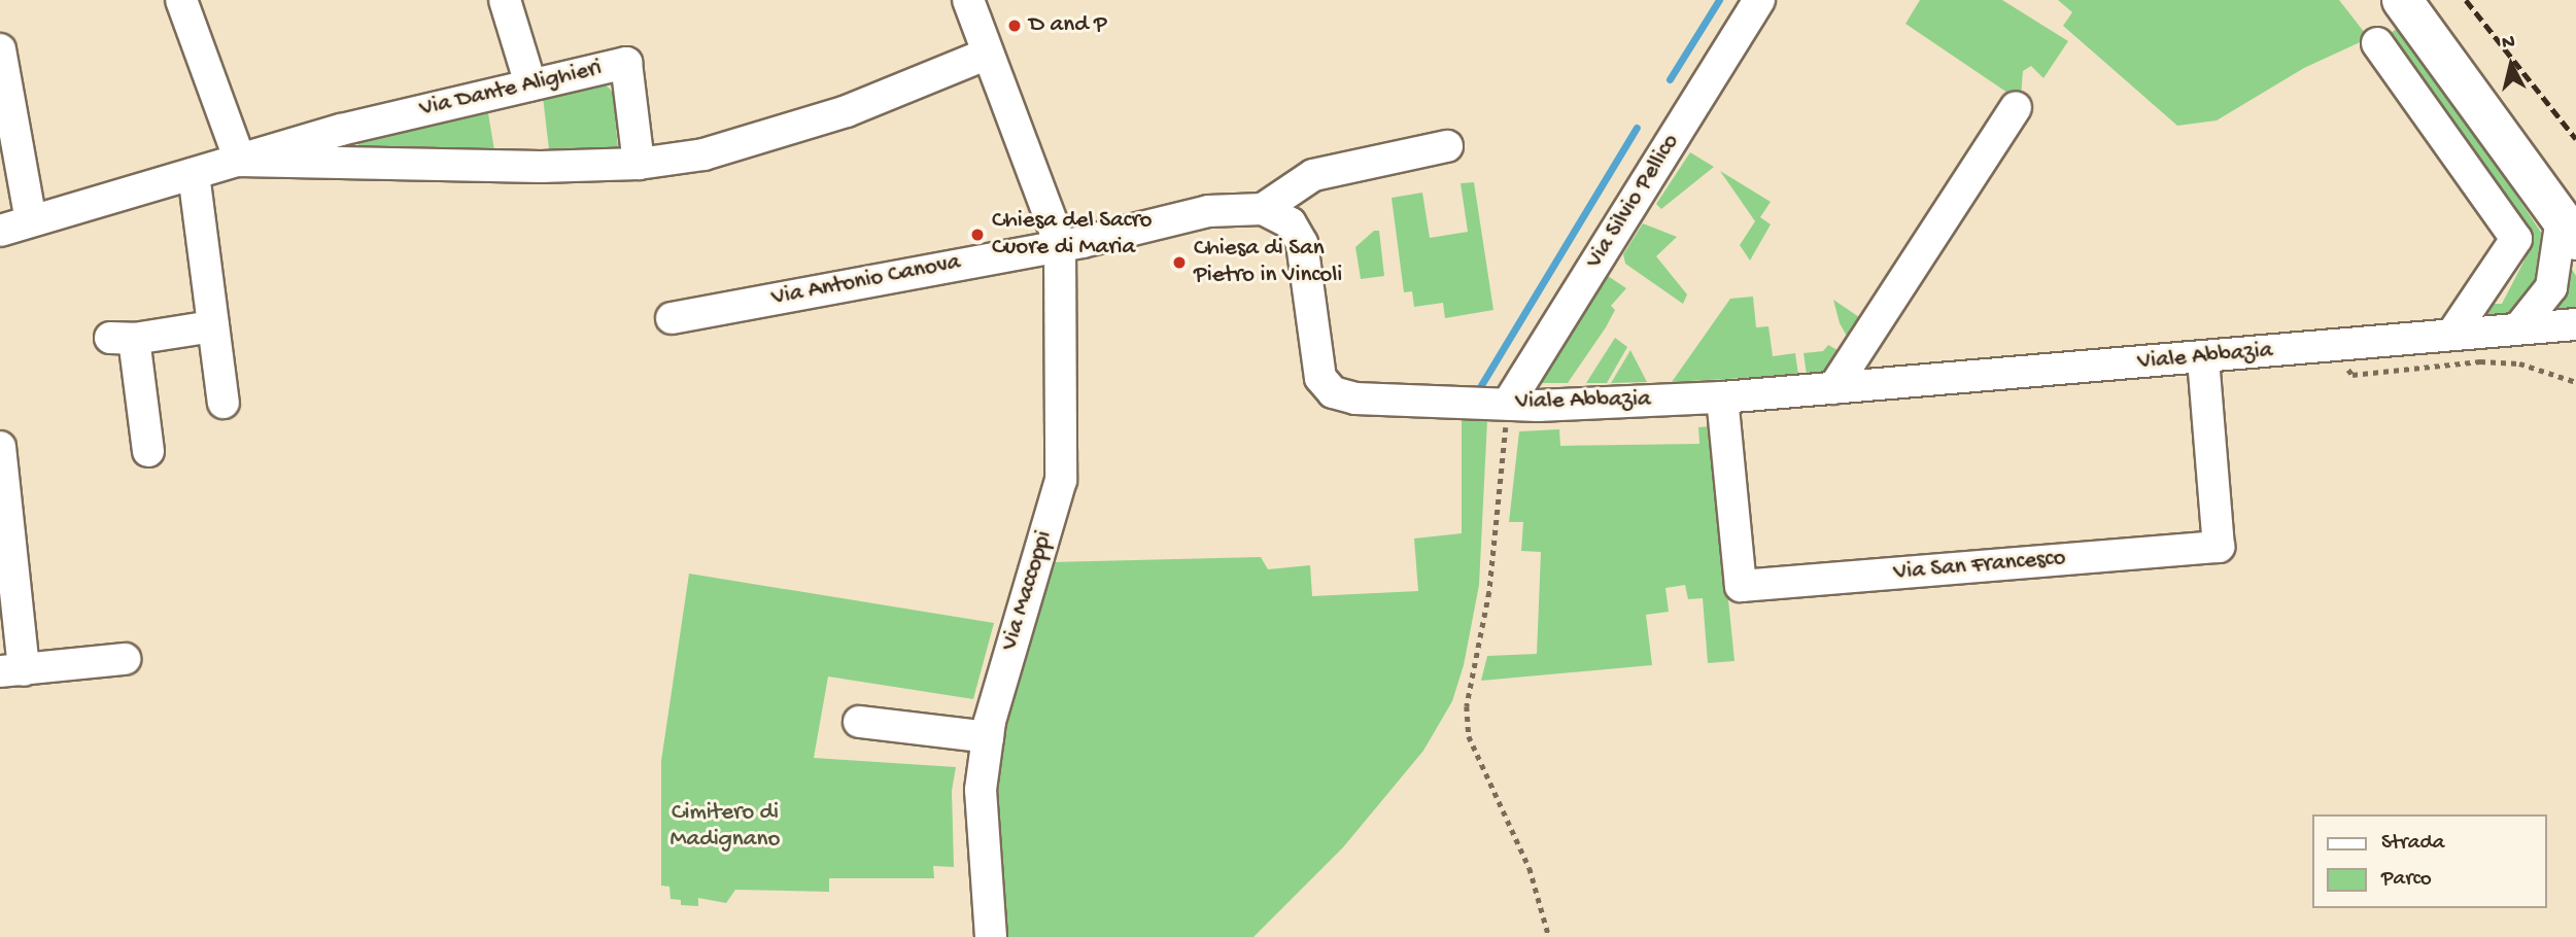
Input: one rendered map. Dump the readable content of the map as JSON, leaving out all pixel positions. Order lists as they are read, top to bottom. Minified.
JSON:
{"streets":{"street":["Via Dante Alighieri","Via Silvio Pellico","Via Antonio Canova","Viale Abbazia","Via San Francesco","Via Maccoppi"]},"crossings":[["Via Silvio Pellico","Viale Abbazia"],["Via Antonio Canova","Viale Abbazia"],["Via Antonio Canova","Via Maccoppi"],["Viale Abbazia","Via San Francesco"]],"parks":["Cimitero di Madignano"],"places":["D and P","Chiesa del Sacro Cuore di Maria","Chiesa di San Pietro in Vincoli"],"legend":["Strada","Parco"],"north":"top"}
